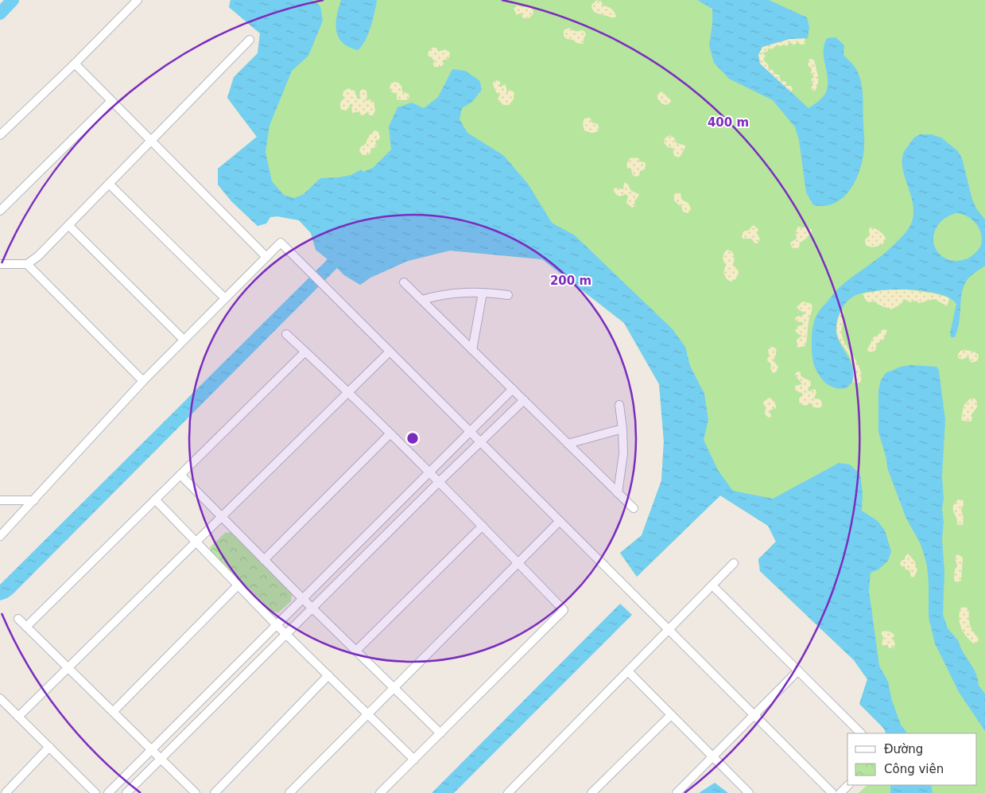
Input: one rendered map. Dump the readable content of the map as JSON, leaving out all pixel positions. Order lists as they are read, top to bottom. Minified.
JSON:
{"legend":["Đường","Công viên"],"rings":["400 m","200 m"]}
